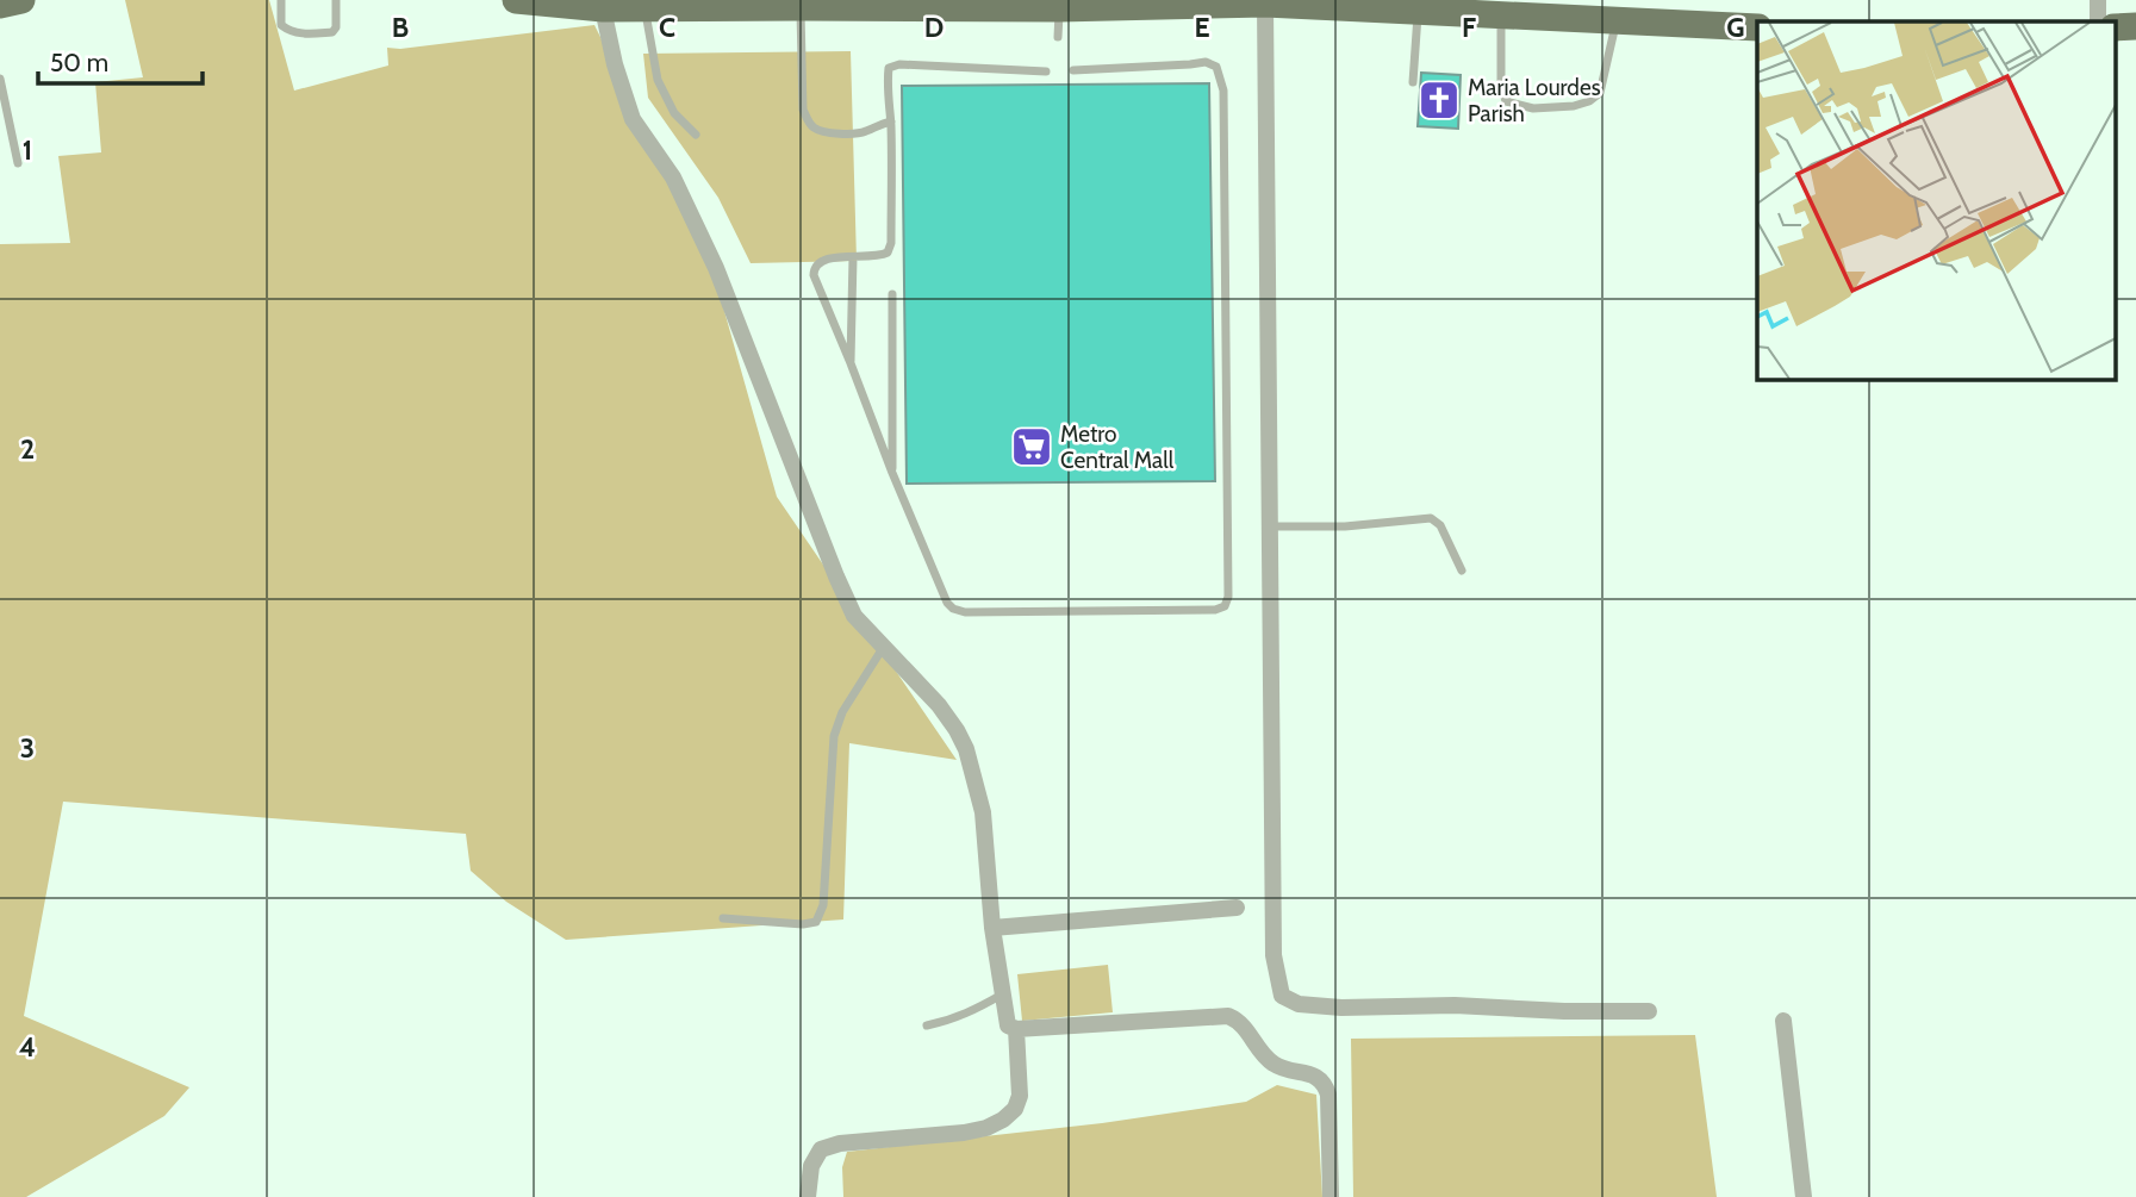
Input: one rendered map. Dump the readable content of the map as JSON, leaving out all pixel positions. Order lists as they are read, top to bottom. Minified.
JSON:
{"places":{"church":["Maria Lourdes Parish"],"supermarket":["Metro Central Mall"]},"scale_bar":"50 m","grid":{"columns":["B","C","D","E","F","G"],"rows":["1","2","3","4"]}}
